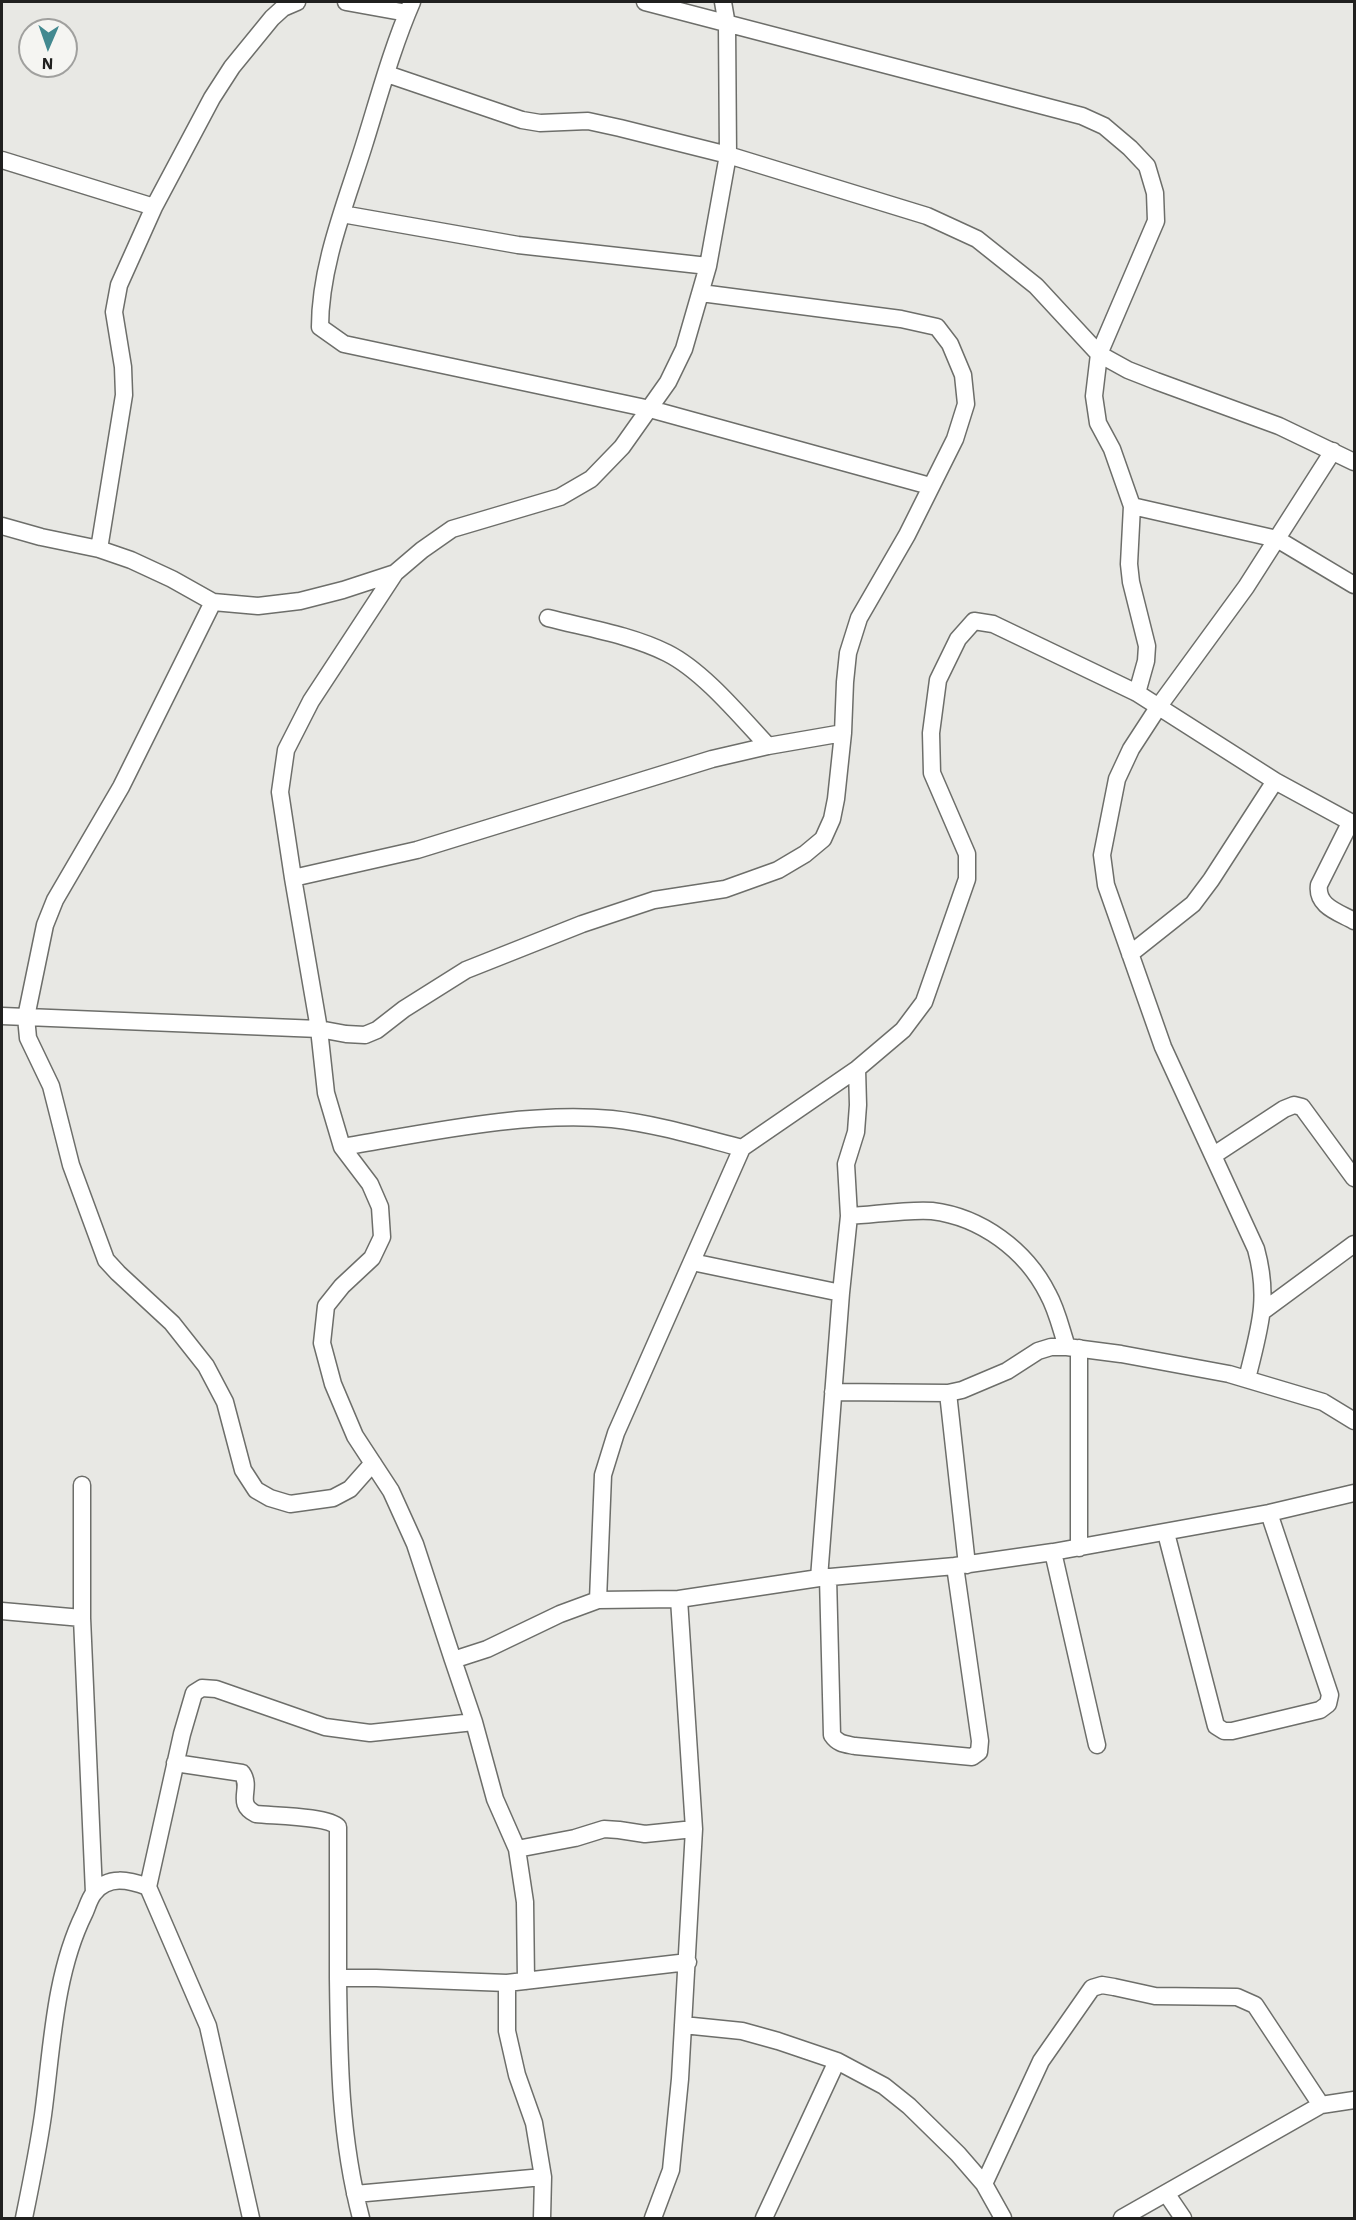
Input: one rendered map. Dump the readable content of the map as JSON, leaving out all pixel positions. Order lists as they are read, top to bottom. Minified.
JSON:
{"north":"bottom"}
